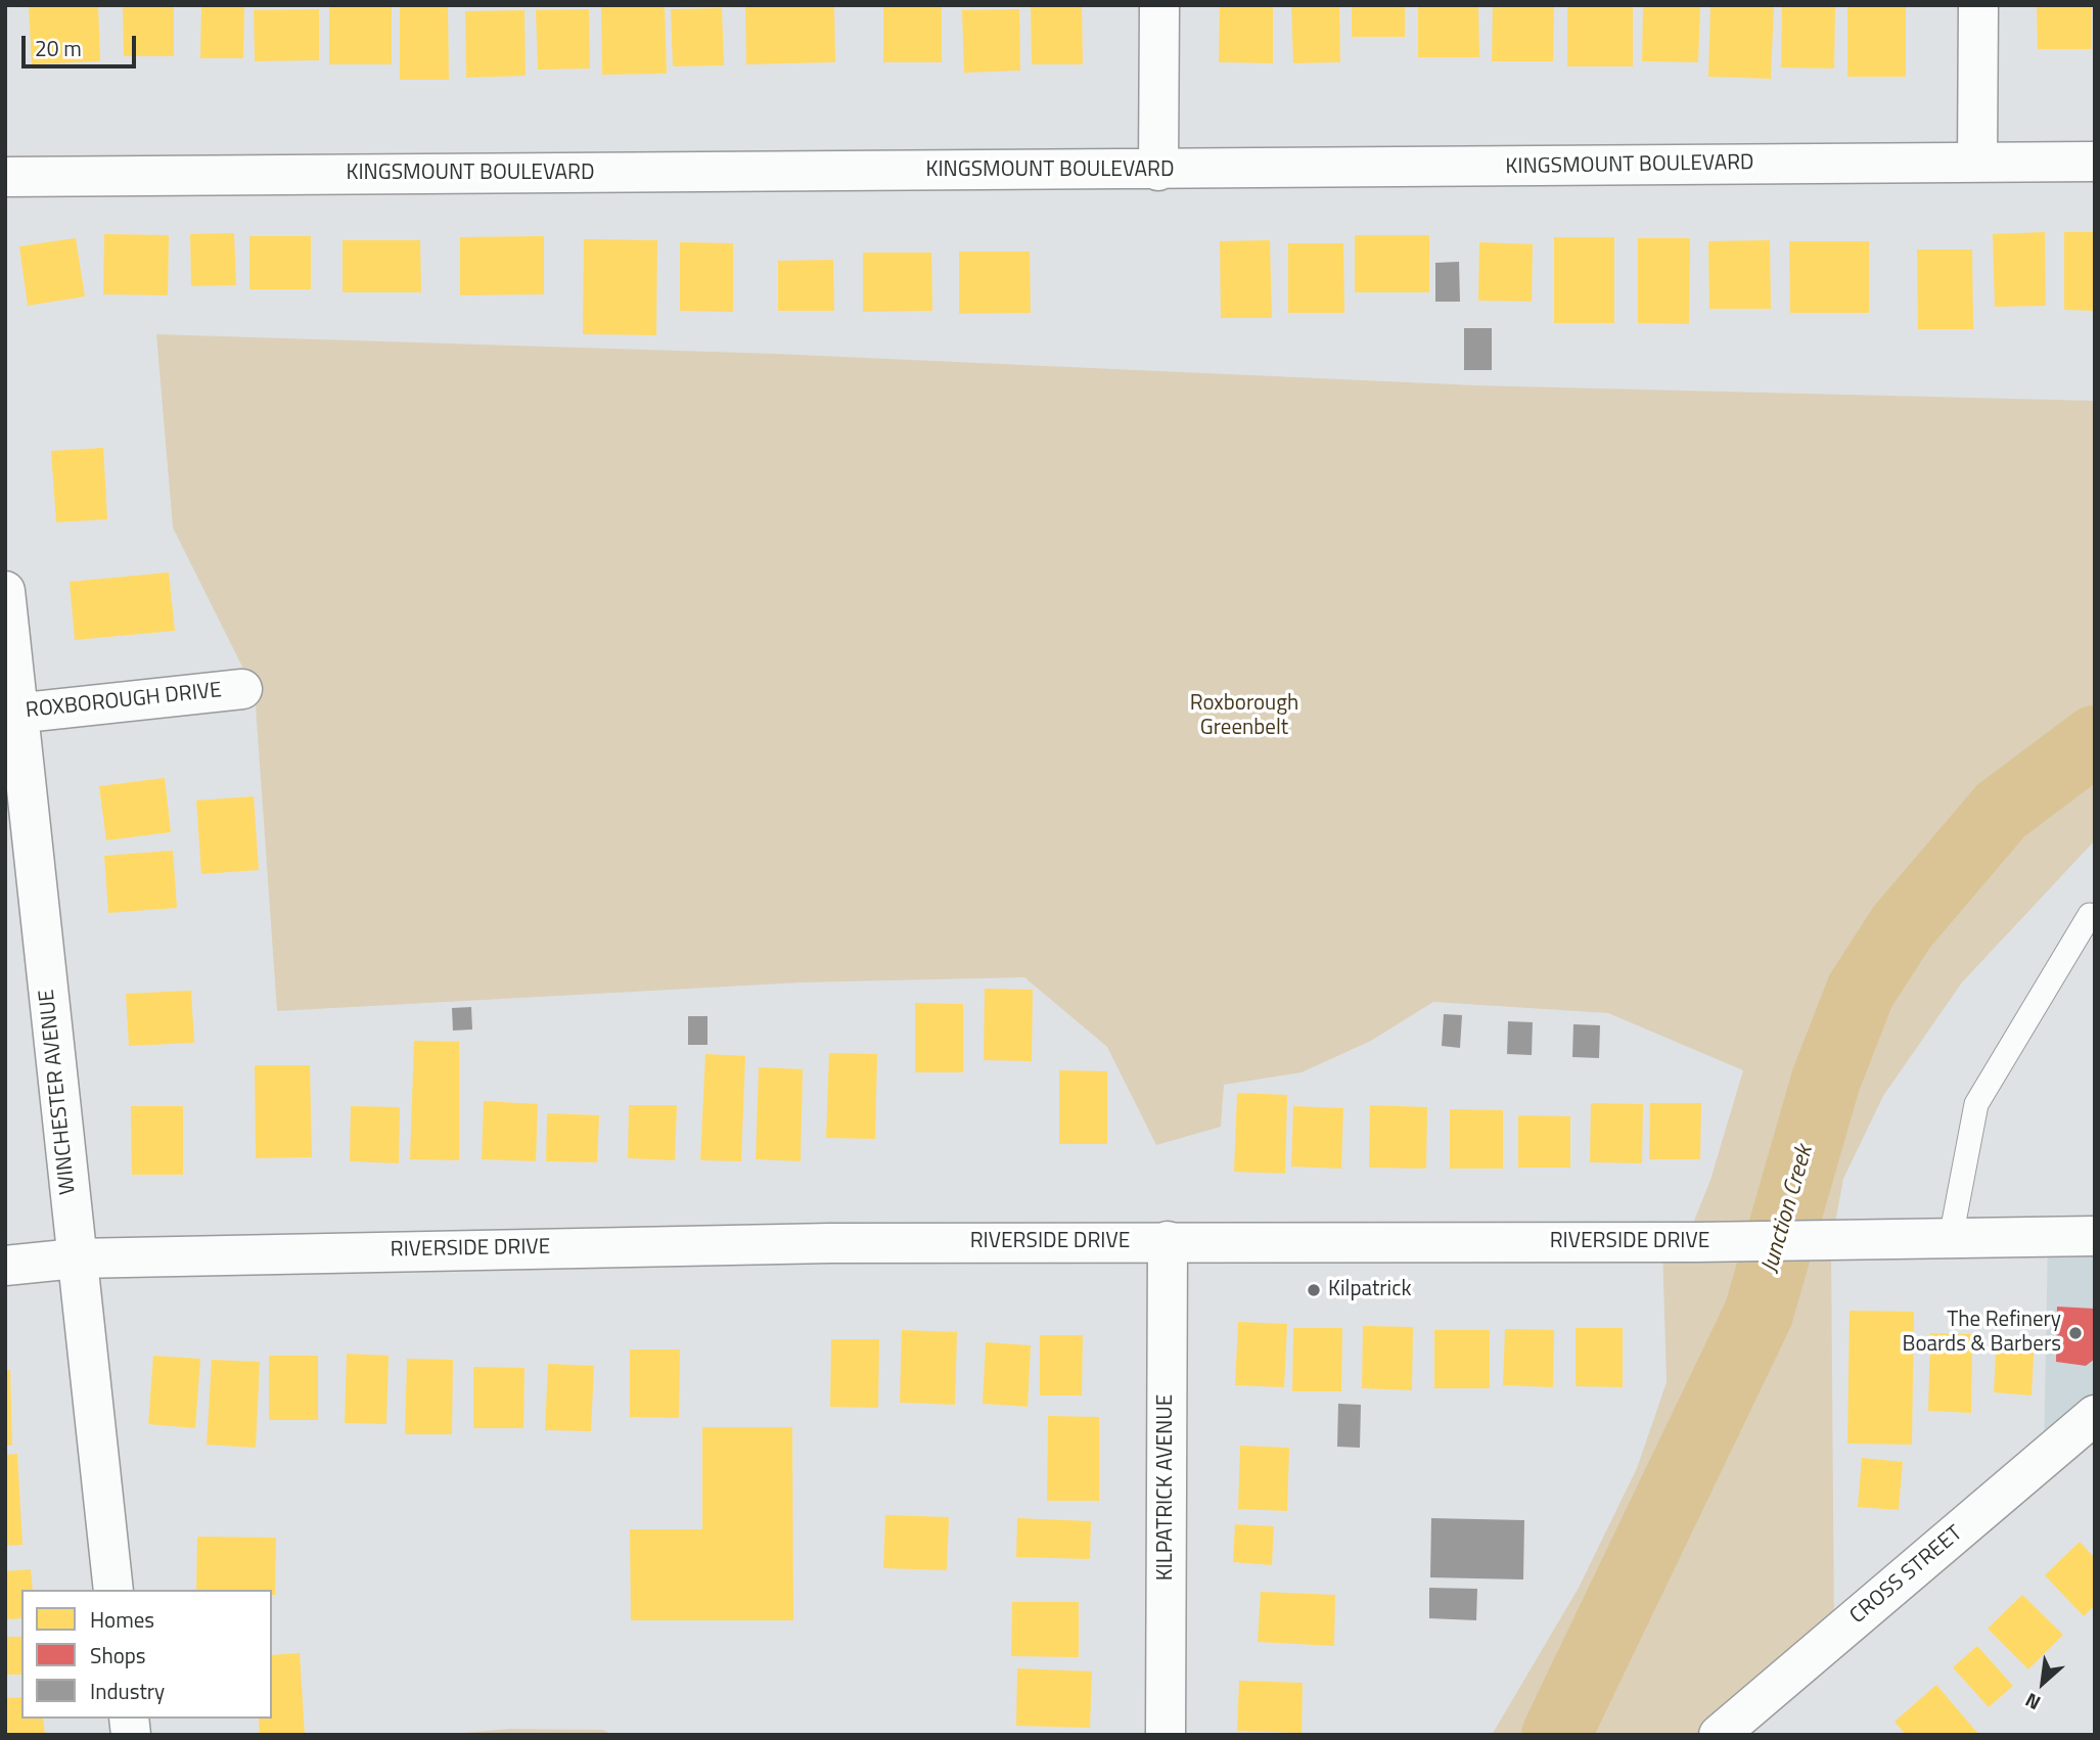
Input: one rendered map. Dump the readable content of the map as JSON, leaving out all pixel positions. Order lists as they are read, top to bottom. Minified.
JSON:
{"streets":{"street":["KINGSMOUNT BOULEVARD","ROXBOROUGH DRIVE","WINCHESTER AVENUE","RIVERSIDE DRIVE","KILPATRICK AVENUE","CROSS STREET"]},"crossings":[["ROXBOROUGH DRIVE","WINCHESTER AVENUE"],["WINCHESTER AVENUE","RIVERSIDE DRIVE"],["RIVERSIDE DRIVE","KILPATRICK AVENUE"]],"water":["Junction Creek"],"parks":["Roxborough Greenbelt"],"places":["Kilpatrick","The Refinery Boards & Barbers"],"legend":["Homes","Shops","Industry"],"scale_bar":"20 m","north":"bottom left"}
